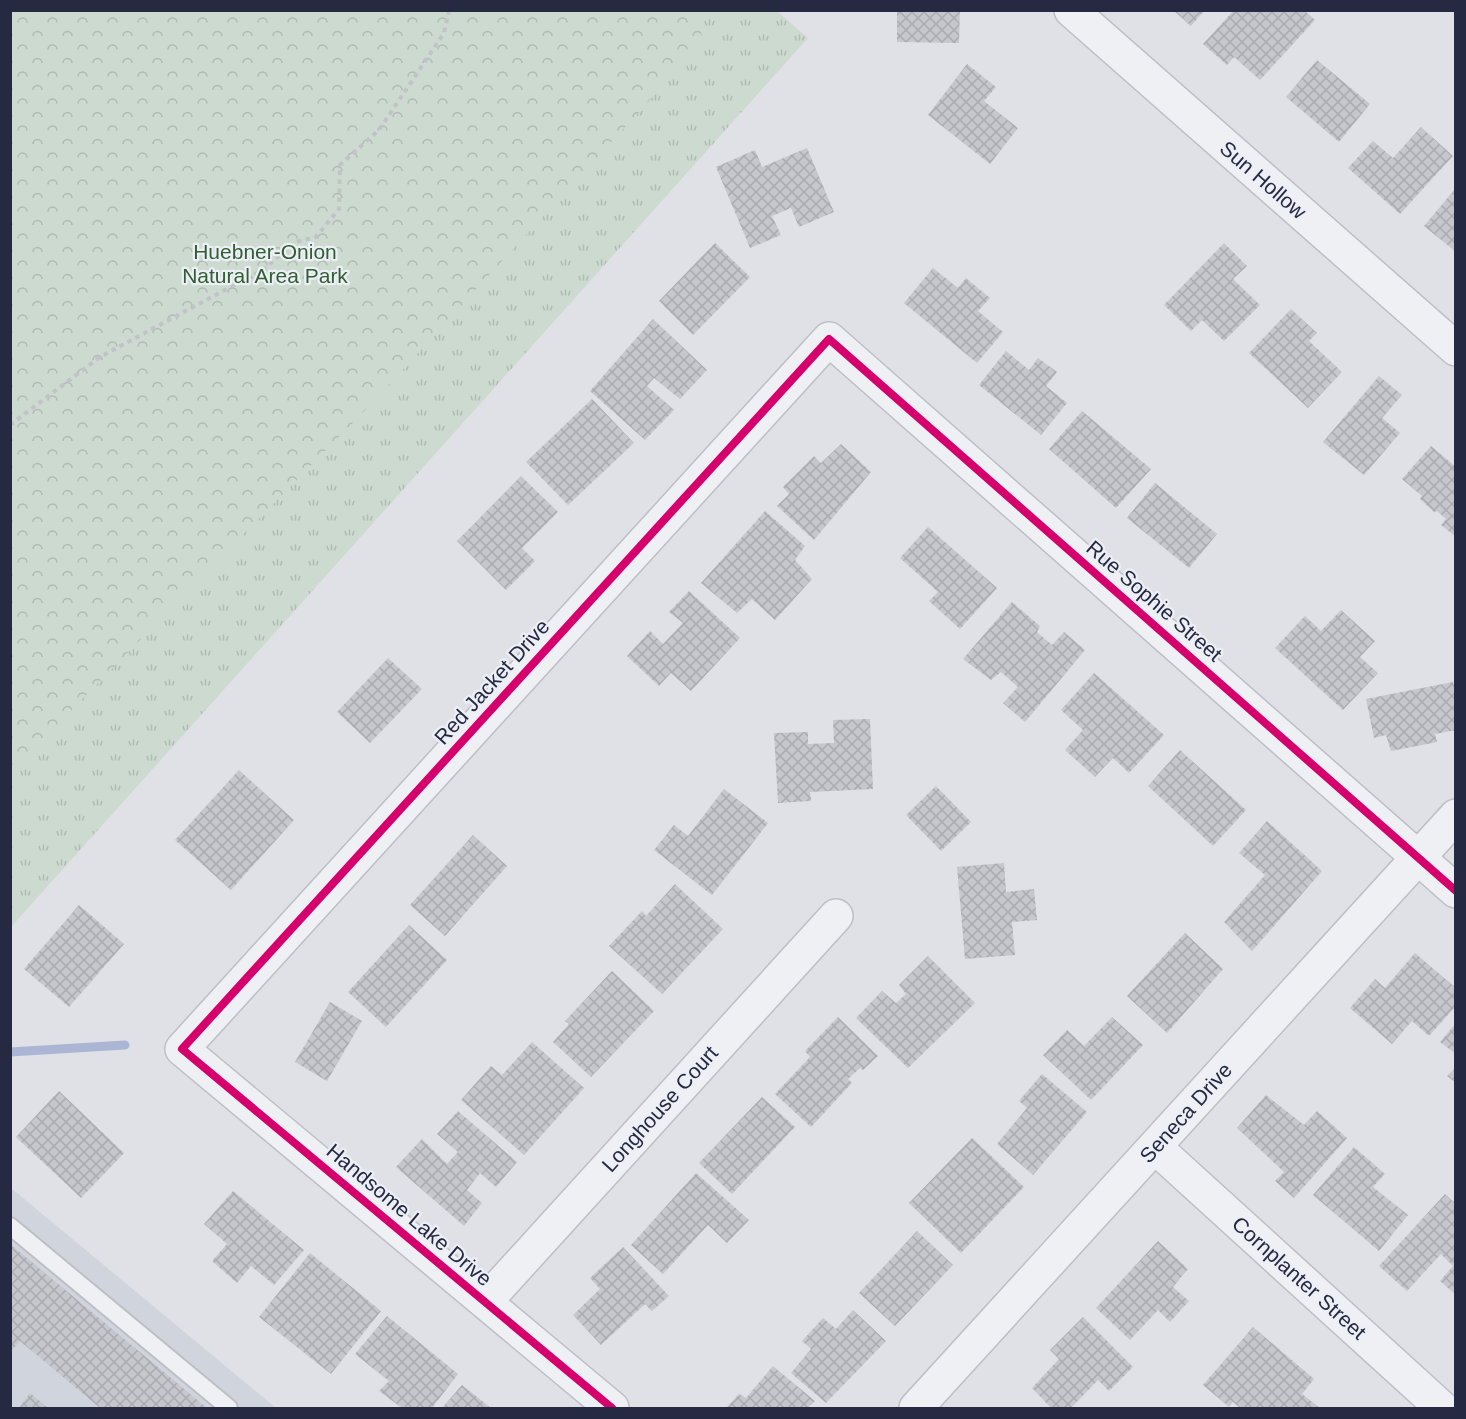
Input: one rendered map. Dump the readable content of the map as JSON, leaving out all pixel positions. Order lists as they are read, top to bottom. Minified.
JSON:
{"streets":{"street":["Sun Hollow","Rue Sophie Street","Red Jacket Drive","Longhouse Court","Seneca Drive","Handsome Lake Drive","Cornplanter Street"]},"crossings":[["Rue Sophie Street","Red Jacket Drive"],["Rue Sophie Street","Seneca Drive"],["Red Jacket Drive","Handsome Lake Drive"],["Longhouse Court","Handsome Lake Drive"],["Seneca Drive","Cornplanter Street"]],"parks":["Huebner-Onion Natural Area Park"]}
